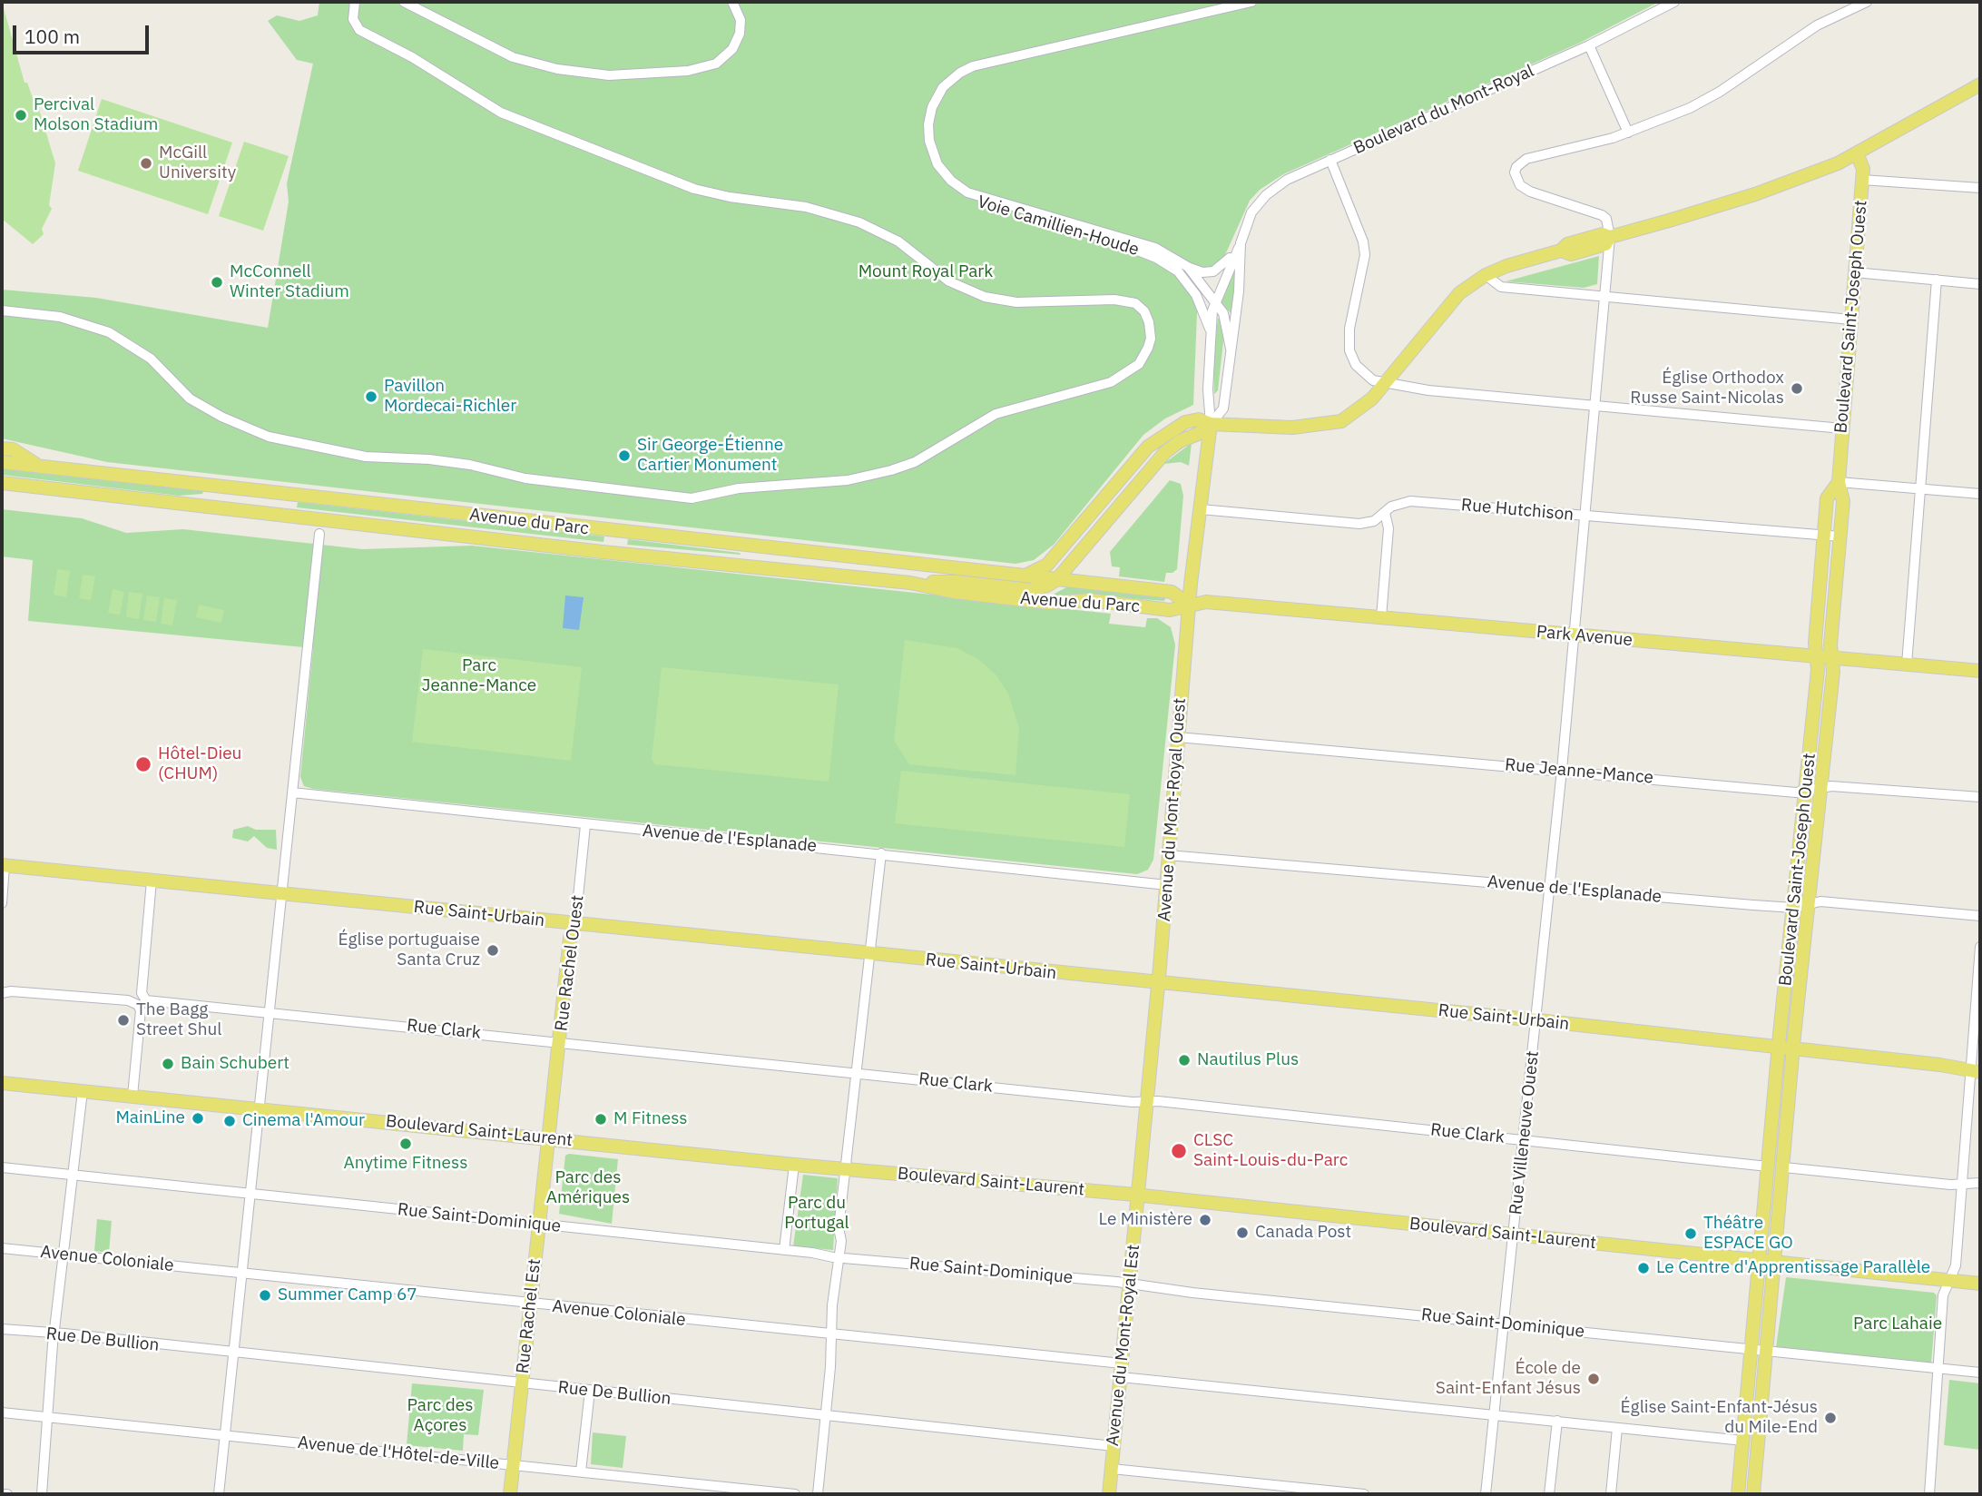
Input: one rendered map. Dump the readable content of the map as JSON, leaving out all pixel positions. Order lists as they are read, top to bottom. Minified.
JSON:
{"streets":{"main road":["Boulevard Saint-Joseph Ouest","Avenue du Parc","Park Avenue","Avenue du Mont-Royal Ouest","Rue Saint-Urbain","Rue Rachel Ouest","Boulevard Saint-Laurent","Rue Rachel Est","Avenue du Mont-Royal Est"],"street":["Boulevard du Mont-Royal","Voie Camillien-Houde","Rue Hutchison","Rue Jeanne-Mance","Avenue de l'Esplanade","Rue Clark","Rue Villeneuve Ouest","Rue Saint-Dominique","Avenue Coloniale","Rue De Bullion","Avenue de l'Hôtel-de-Ville"]},"crossings":[["Boulevard du Mont-Royal","Voie Camillien-Houde"],["Boulevard du Mont-Royal","Avenue du Mont-Royal Ouest"],["Boulevard Saint-Joseph Ouest","Rue Hutchison"],["Boulevard Saint-Joseph Ouest","Park Avenue"],["Boulevard Saint-Joseph Ouest","Rue Jeanne-Mance"],["Boulevard Saint-Joseph Ouest","Avenue de l'Esplanade"],["Boulevard Saint-Joseph Ouest","Rue Saint-Urbain"],["Boulevard Saint-Joseph Ouest","Rue Clark"],["Boulevard Saint-Joseph Ouest","Boulevard Saint-Laurent"],["Boulevard Saint-Joseph Ouest","Rue Saint-Dominique"],["Boulevard Saint-Joseph Ouest","Avenue Coloniale"],["Rue Hutchison","Avenue du Mont-Royal Ouest"],["Rue Hutchison","Rue Villeneuve Ouest"],["Avenue du Parc","Park Avenue"],["Avenue du Parc","Avenue du Mont-Royal Ouest"],["Park Avenue","Avenue du Mont-Royal Ouest"],["Park Avenue","Rue Villeneuve Ouest"],["Rue Jeanne-Mance","Avenue du Mont-Royal Ouest"],["Rue Jeanne-Mance","Rue Villeneuve Ouest"],["Avenue du Mont-Royal Ouest","Avenue de l'Esplanade"],["Avenue du Mont-Royal Ouest","Rue Saint-Urbain"],["Avenue du Mont-Royal Ouest","Rue Clark"],["Avenue du Mont-Royal Ouest","Boulevard Saint-Laurent"],["Avenue du Mont-Royal Ouest","Avenue du Mont-Royal Est"],["Avenue de l'Esplanade","Rue Rachel Ouest"],["Avenue de l'Esplanade","Rue Villeneuve Ouest"],["Rue Saint-Urbain","Rue Rachel Ouest"],["Rue Saint-Urbain","Rue Villeneuve Ouest"],["Rue Rachel Ouest","Rue Clark"],["Rue Rachel Ouest","Boulevard Saint-Laurent"],["Rue Rachel Ouest","Rue Rachel Est"],["Rue Clark","Rue Villeneuve Ouest"],["Boulevard Saint-Laurent","Rue Villeneuve Ouest"],["Boulevard Saint-Laurent","Rue Rachel Est"],["Boulevard Saint-Laurent","Avenue du Mont-Royal Est"],["Rue Villeneuve Ouest","Rue Saint-Dominique"],["Rue Villeneuve Ouest","Avenue Coloniale"],["Rue Saint-Dominique","Rue Rachel Est"],["Rue Saint-Dominique","Avenue du Mont-Royal Est"],["Avenue Coloniale","Rue Rachel Est"],["Avenue Coloniale","Avenue du Mont-Royal Est"],["Rue Rachel Est","Rue De Bullion"],["Rue Rachel Est","Avenue de l'Hôtel-de-Ville"],["Rue De Bullion","Avenue du Mont-Royal Est"]],"parks":["Mount Royal Park","Parc Jeanne-Mance","Parc des Amériques","Parc du Portugal","Parc Lahaie","Parc des Açores"],"places":["Percival Molson Stadium","McGill University","McConnell Winter Stadium","Église Orthodox Russe Saint-Nicolas","Pavillon Mordecai-Richler","Sir George-Étienne Cartier Monument","Hôtel-Dieu (CHUM)","Église portuguaise Santa Cruz","The Bagg Street Shul","Nautilus Plus","Bain Schubert","MainLine","M Fitness","Cinema l'Amour","Anytime Fitness","CLSC Saint-Louis-du-Parc","Le Ministère","Canada Post","Théâtre ESPACE GO","Le Centre d'Apprentissage Parallèle","Summer Camp 67","École de Saint-Enfant Jésus","Église Saint-Enfant-Jésus du Mile-End"],"scale_bar":"100 m"}
